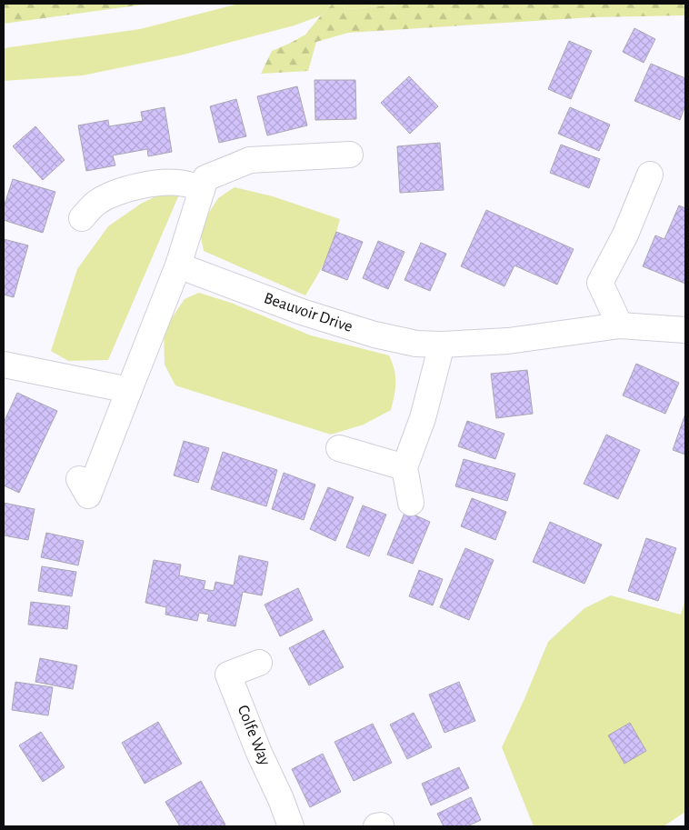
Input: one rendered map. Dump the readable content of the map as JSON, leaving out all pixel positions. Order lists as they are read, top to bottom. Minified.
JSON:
{"streets":{"street":["Beauvoir Drive","Colfe Way"]}}
